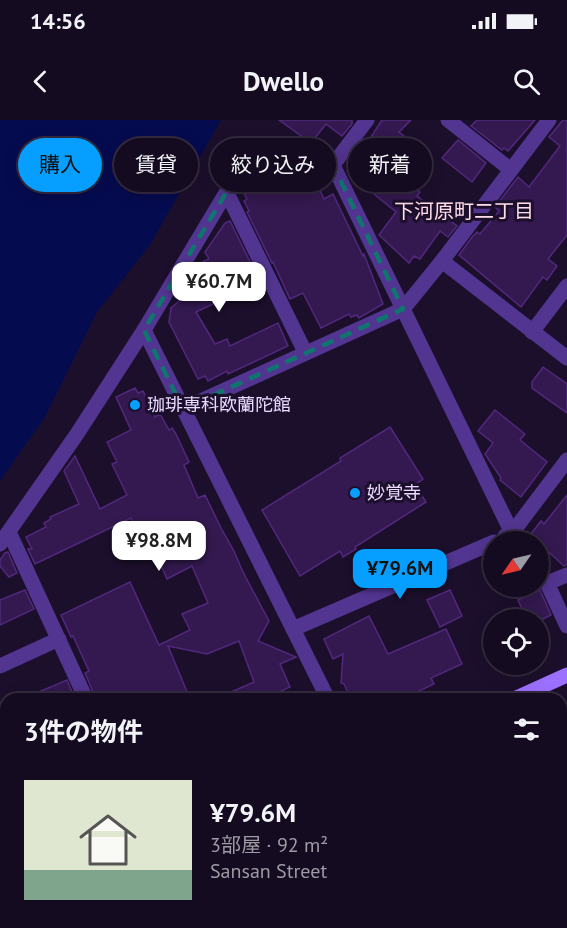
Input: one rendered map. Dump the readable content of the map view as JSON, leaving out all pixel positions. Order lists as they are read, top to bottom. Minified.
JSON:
{"districts":["下河原町二丁目"],"places":["珈琲専科欧蘭陀館","妙覚寺"],"north":"bottom left","page":{"status":"14:56","header":"Dwello","chip":["購入","賃貸","絞り込み","新着"],"price":["¥60.7M","¥98.8M","¥79.6M"],"heading":"3件の物件","list":[{"name":"¥79.6M","note":"3部屋 · 92 m² · Sansan Street"}]}}
